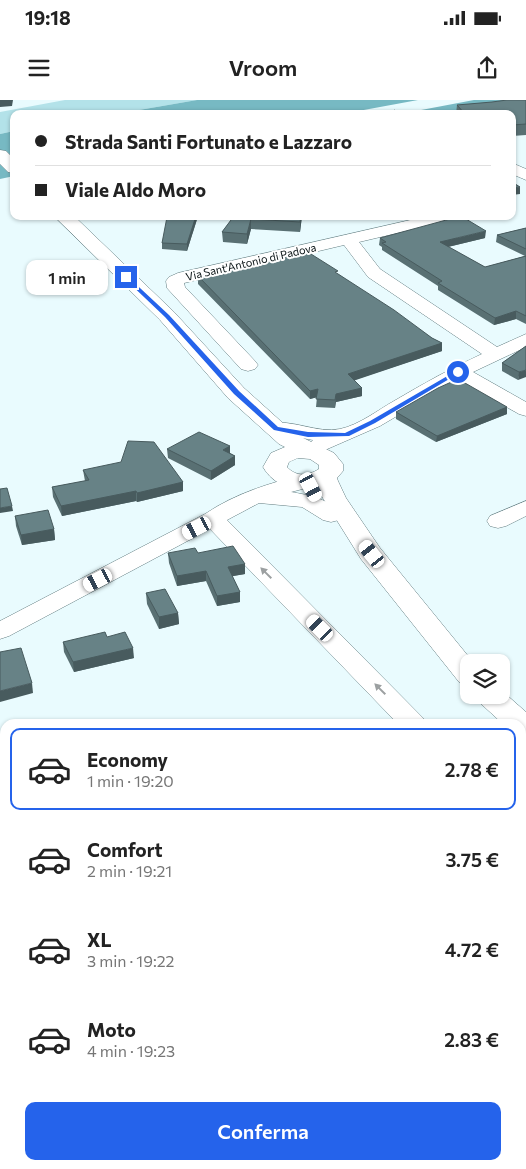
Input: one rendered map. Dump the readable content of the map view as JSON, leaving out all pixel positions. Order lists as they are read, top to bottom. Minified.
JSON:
{"streets":{"street":["Via Sant'Antonio di Padova"]},"page":{"status":"19:18","header":"Vroom","banner":["Strada Santi Fortunato e Lazzaro","Viale Aldo Moro"],"bubble":"1 min","list":[{"name":"Economy","note":"1 min · 19:20","value":"2.78 €"},{"name":"Comfort","note":"2 min · 19:21","value":"3.75 €"},{"name":"XL","note":"3 min · 19:22","value":"4.72 €"},{"name":"Moto","note":"4 min · 19:23","value":"2.83 €"}],"buttons":"Conferma"}}
